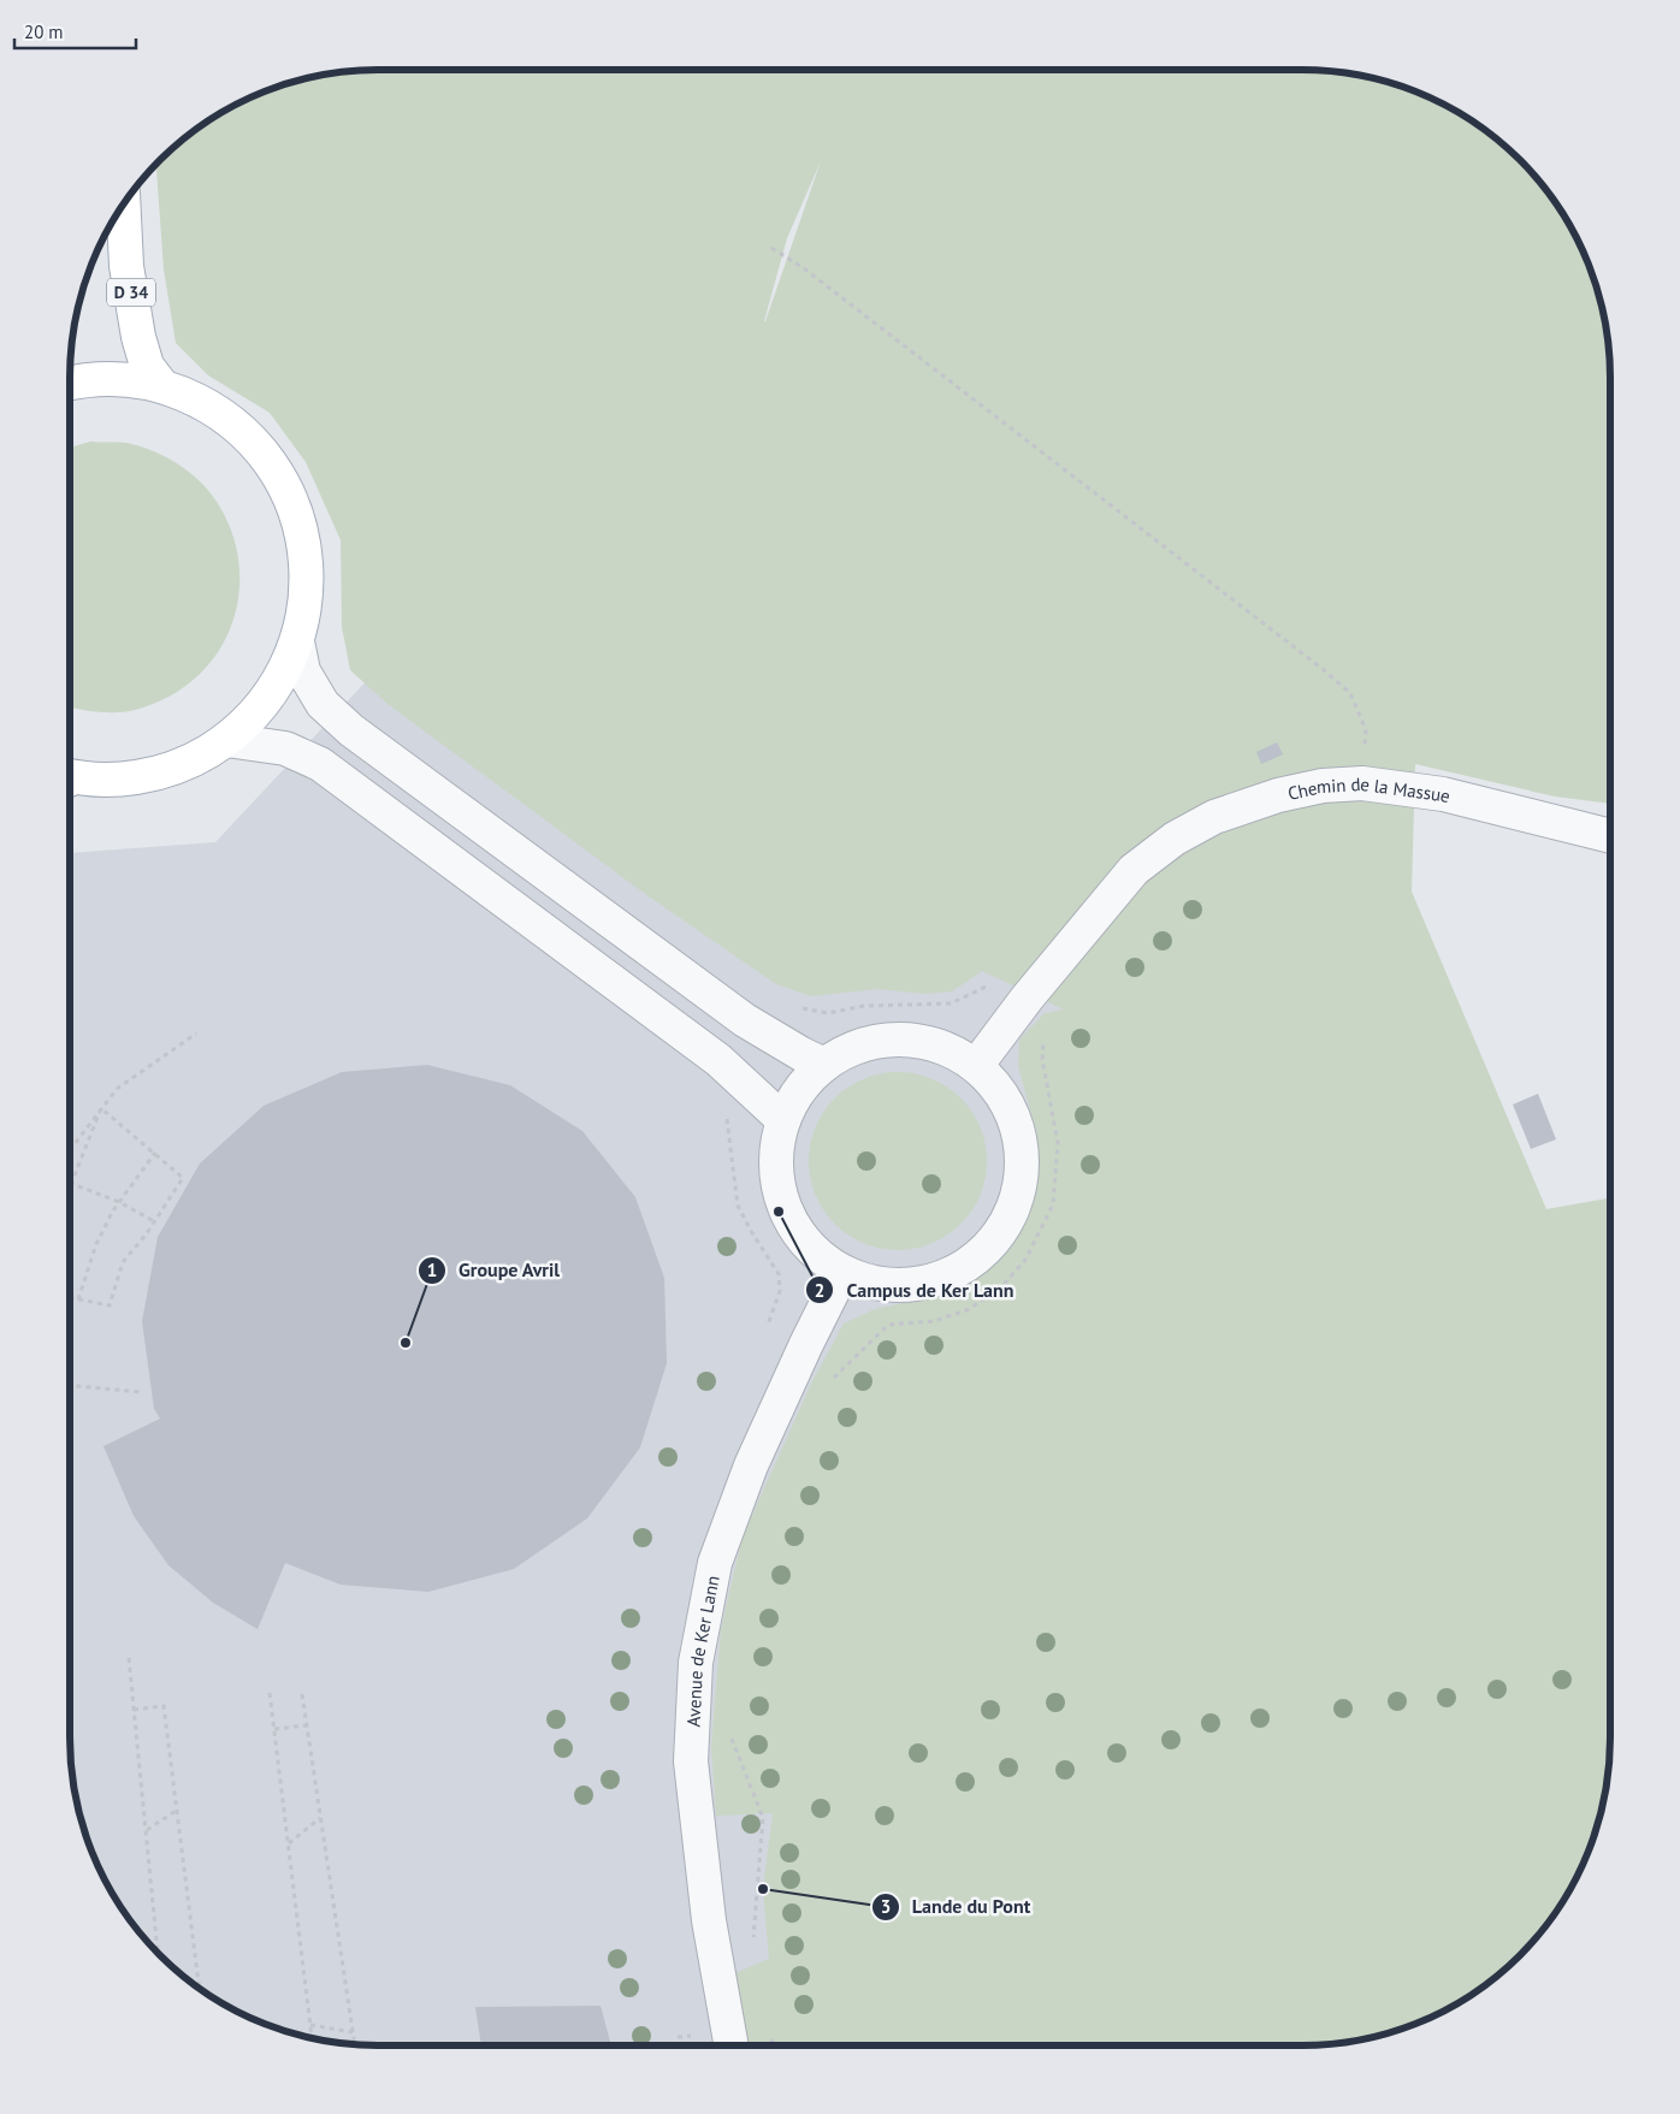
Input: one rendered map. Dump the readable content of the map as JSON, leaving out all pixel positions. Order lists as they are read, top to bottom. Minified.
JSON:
{"streets":{"main road":["D 34"],"street":["Chemin de la Massue","Avenue de Ker Lann"]},"places":["Campus de Ker Lann","Groupe Avril","Lande du Pont"],"scale_bar":"20 m"}
